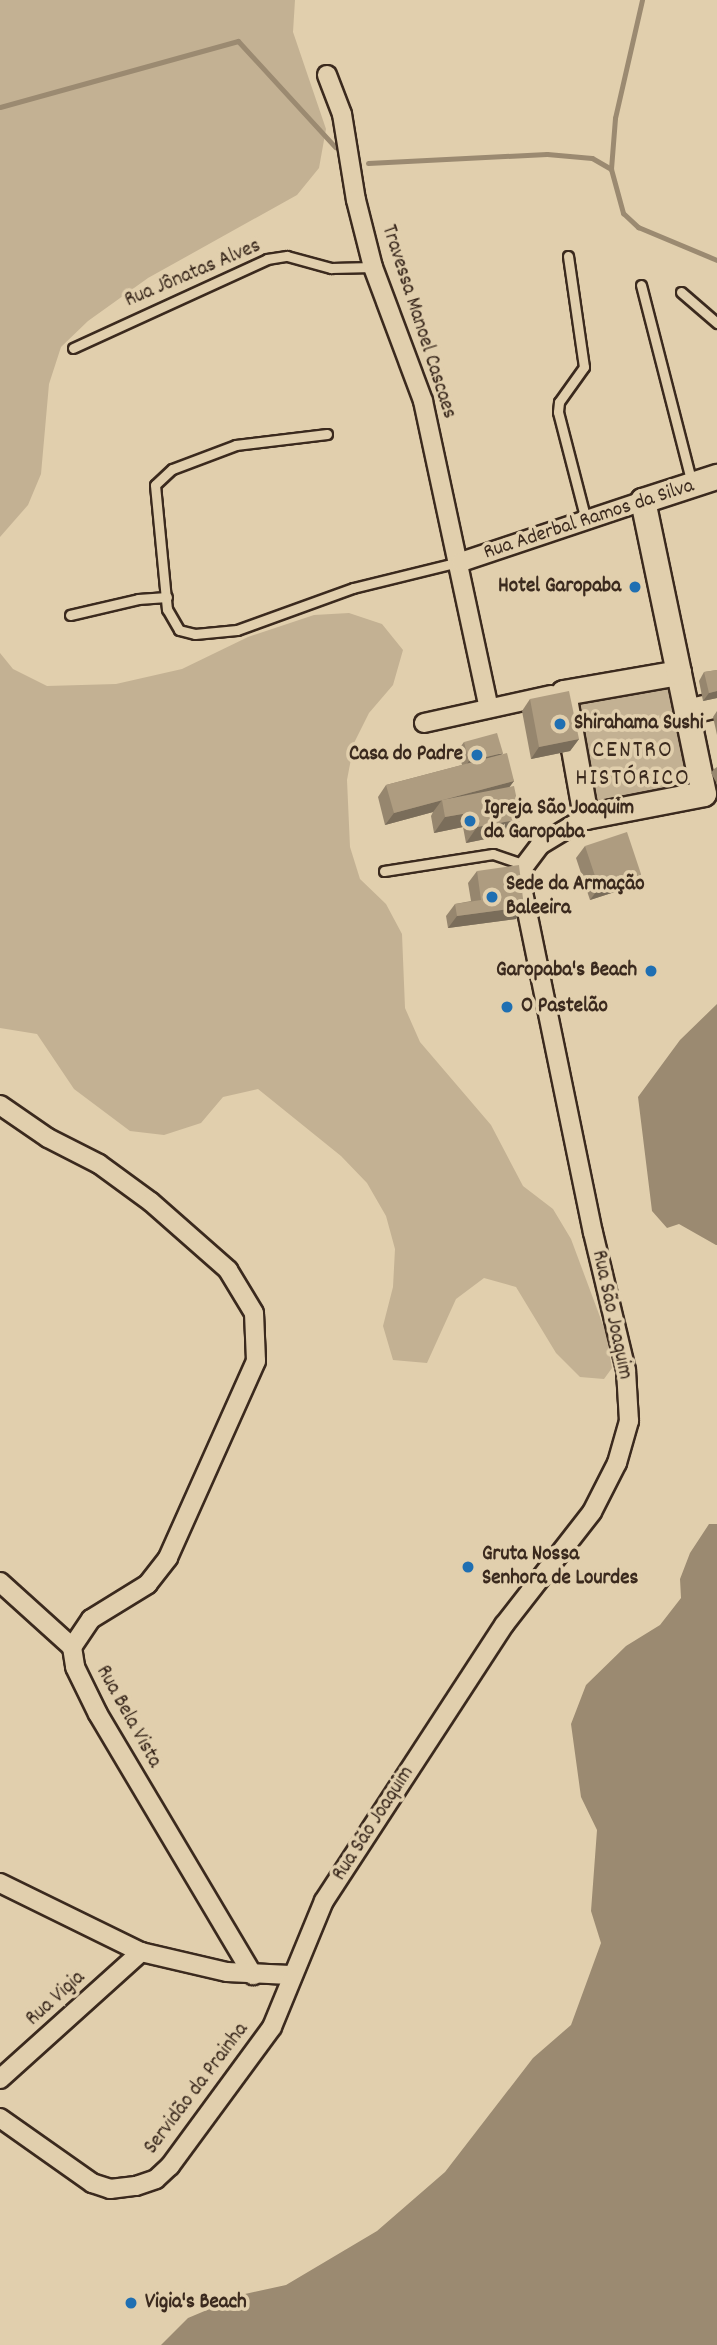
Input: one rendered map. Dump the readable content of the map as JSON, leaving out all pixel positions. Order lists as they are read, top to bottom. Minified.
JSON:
{"streets":{"street":["Travessa Manoel Cascaes","Rua Aderbal Ramos da Silva","Rua São Joaquim","Rua Bela Vista","Rua Vigia","Servidão da Prainha"],"lane":["Rua Jônatas Alves"]},"crossings":[["Rua Jônatas Alves","Travessa Manoel Cascaes"],["Travessa Manoel Cascaes","Rua Aderbal Ramos da Silva"],["Rua São Joaquim","Servidão da Prainha"]],"districts":["CENTRO HISTÓRICO"],"places":["Hotel Garopaba","Shirahama Sushi","Casa do Padre","Igreja São Joaquim da Garopaba","Sede da Armação Baleeira","Garopaba's Beach","O Pastelão","Gruta Nossa Senhora de Lourdes","Vigia's Beach"]}
